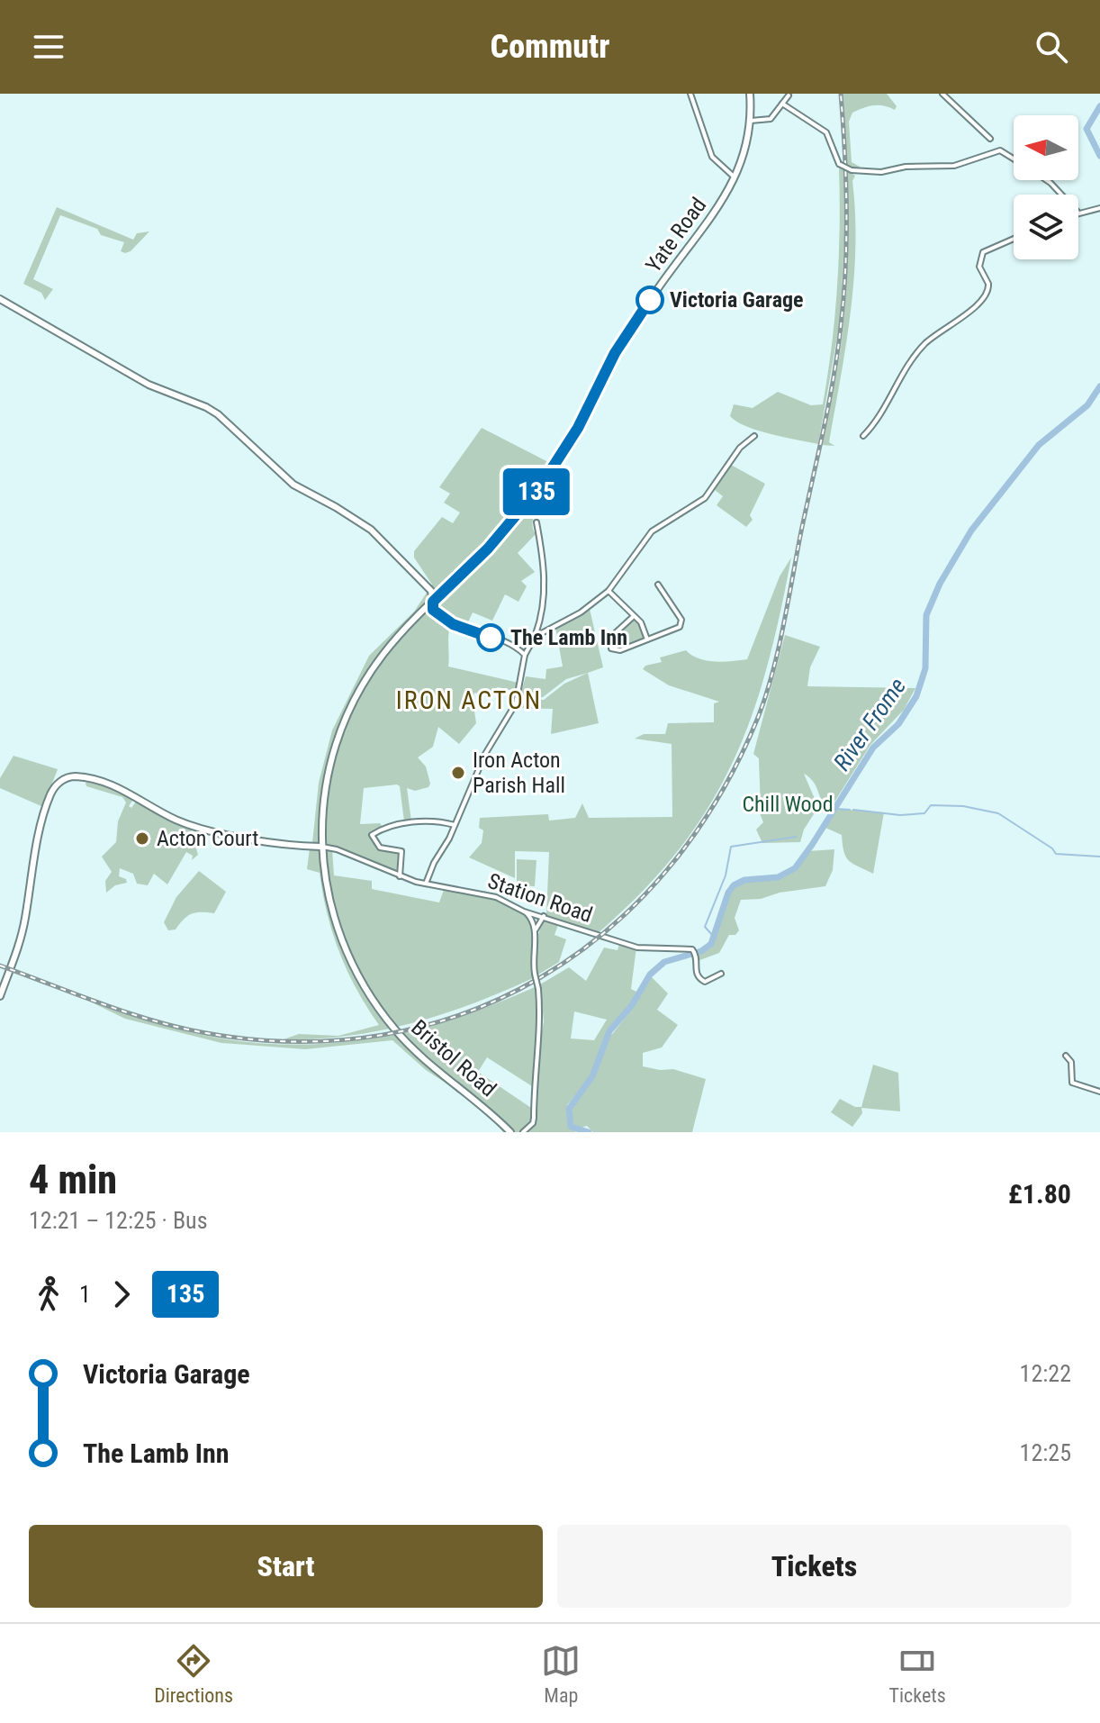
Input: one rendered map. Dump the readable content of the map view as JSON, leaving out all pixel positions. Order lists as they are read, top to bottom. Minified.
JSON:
{"streets":{"main road":["Yate Road","Bristol Road"],"street":["Station Road"]},"crossings":[["Yate Road","Station Road"],["Yate Road","Bristol Road"],["Station Road","Bristol Road"]],"districts":["IRON ACTON"],"water":["River Frome"],"parks":["Chill Wood"],"places":["Victoria Garage","The Lamb Inn","Iron Acton Parish Hall","Acton Court"],"lines":["bus line 135"],"north":"left","page":{"header":"Commutr","on_map":"135","heading":["4 min","12:21 – 12:25 · Bus","£1.80"],"legs":["1","135"],"list":[{"name":"Victoria Garage","value":"12:22"},{"name":"The Lamb Inn","value":"12:25"}],"buttons":["Start","Tickets"],"tabs":["Directions","Map","Tickets"]}}
